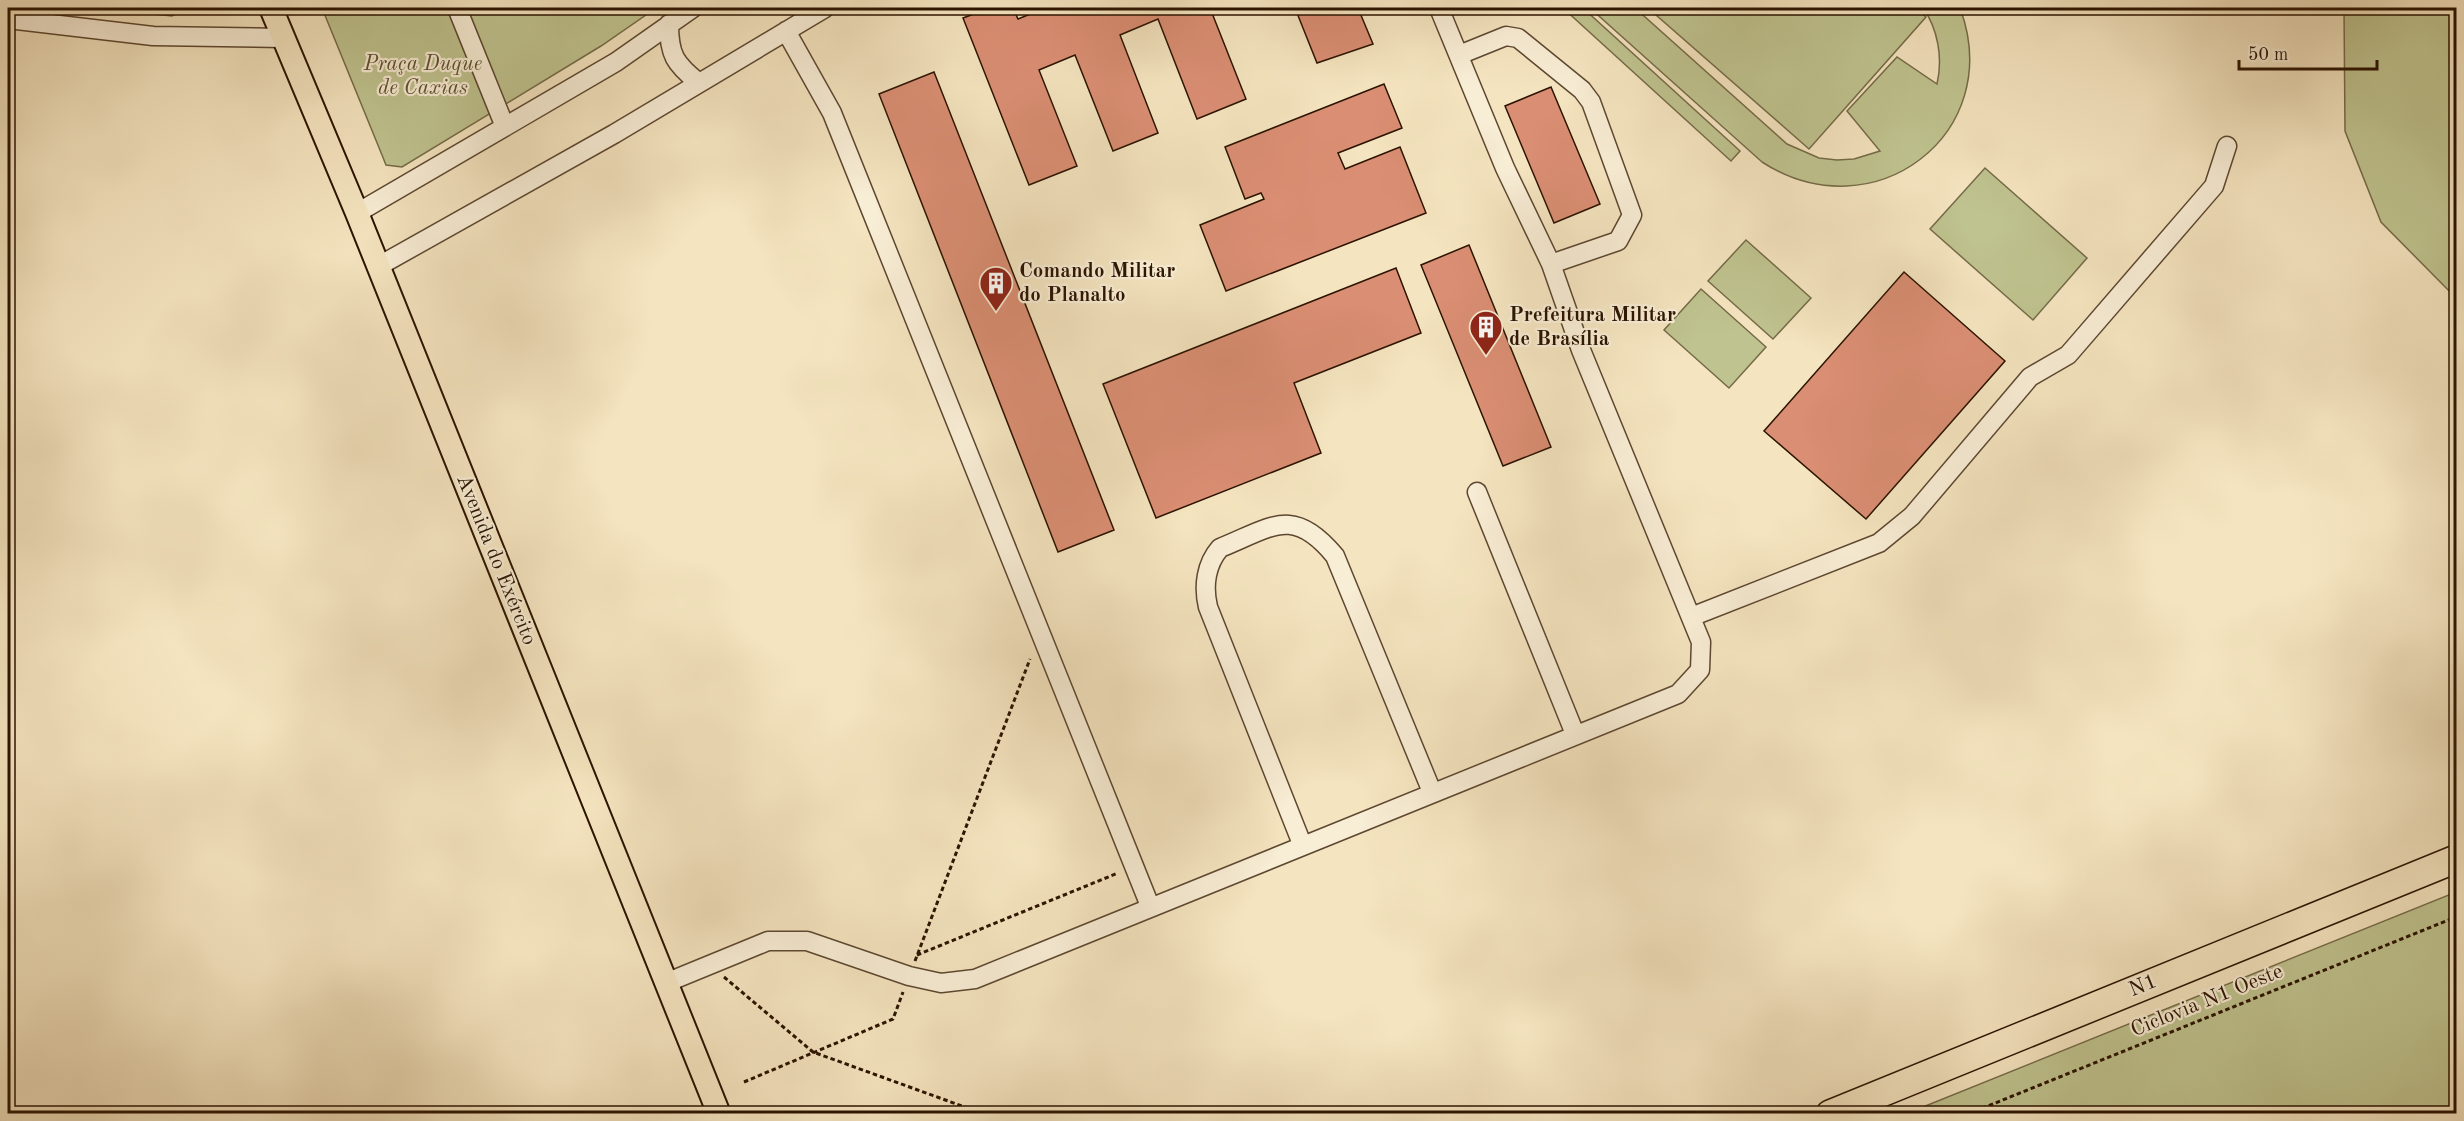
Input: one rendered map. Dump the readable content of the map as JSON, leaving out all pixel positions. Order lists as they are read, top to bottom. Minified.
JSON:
{"streets":{"highway":["N1"],"main road":["Avenida do Exército"],"path":["Ciclovia N1 Oeste"]},"parks":["Praça Duque de Caxias"],"places":{"building":["Comando Militar do Planalto","Prefeitura Militar de Brasília"]},"scale_bar":"50 m"}
